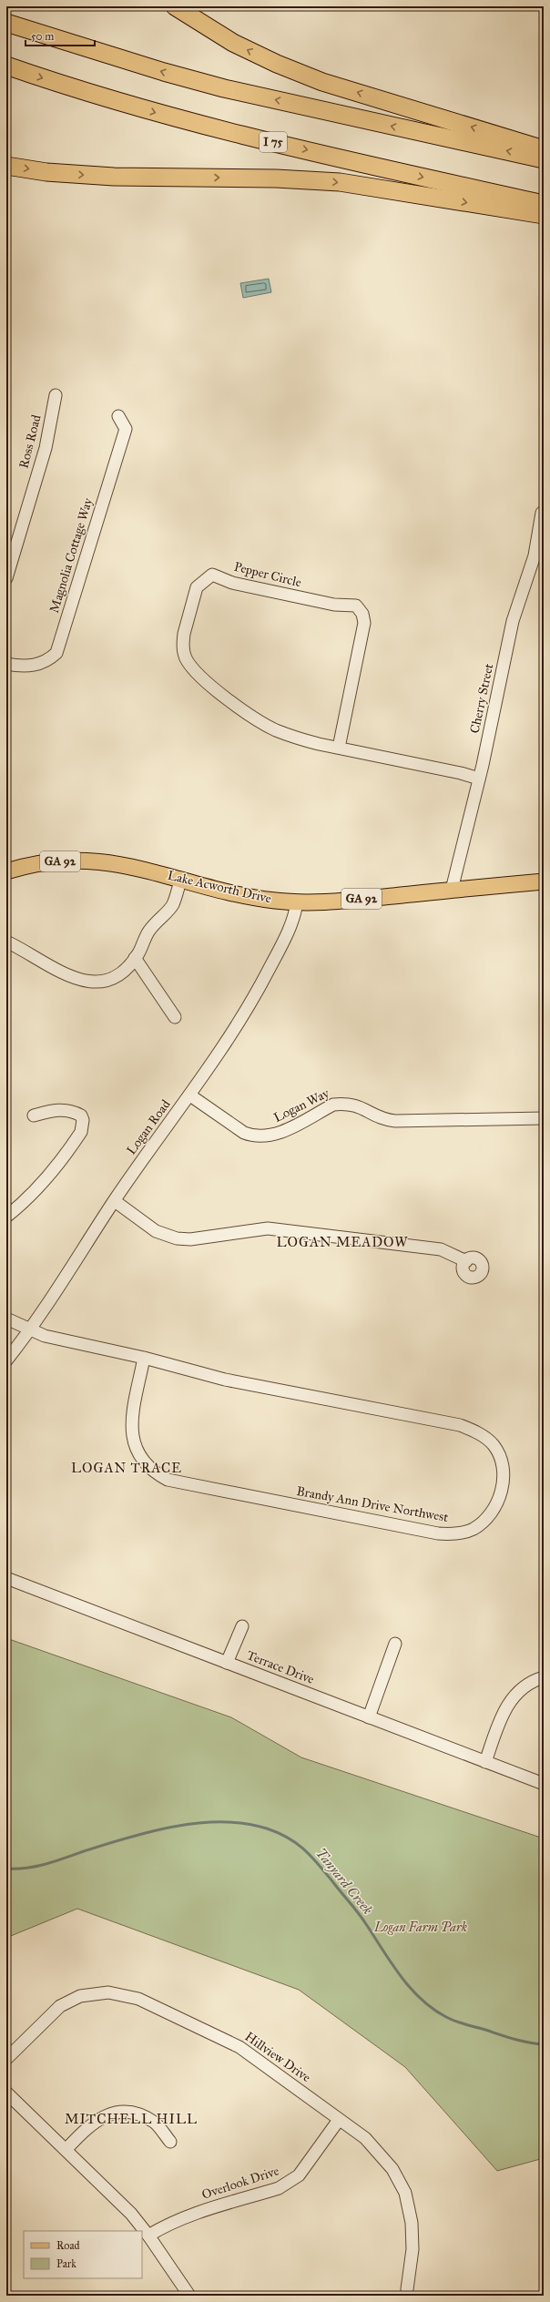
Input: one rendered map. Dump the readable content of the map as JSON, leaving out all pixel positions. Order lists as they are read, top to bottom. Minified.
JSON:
{"streets":{"highway":["I 75"],"main road":["GA 92","Lake Acworth Drive"],"street":["Ross Road","Magnolia Cottage Way","Pepper Circle","Cherry Street","Logan Way","Logan Road","Brandy Ann Drive Northwest","Terrace Drive","Hillview Drive","Overlook Drive"]},"crossings":[["Pepper Circle","Cherry Street"],["Cherry Street","Lake Acworth Drive"],["Lake Acworth Drive","Logan Road"],["Logan Way","Logan Road"],["Logan Road","Brandy Ann Drive Northwest"],["Hillview Drive","Overlook Drive"]],"districts":["LOGAN MEADOW","LOGAN TRACE","MITCHELL HILL"],"water":["Tanyard Creek"],"parks":["Logan Farm Park"],"legend":["Road","Park"],"scale_bar":"50 m"}
